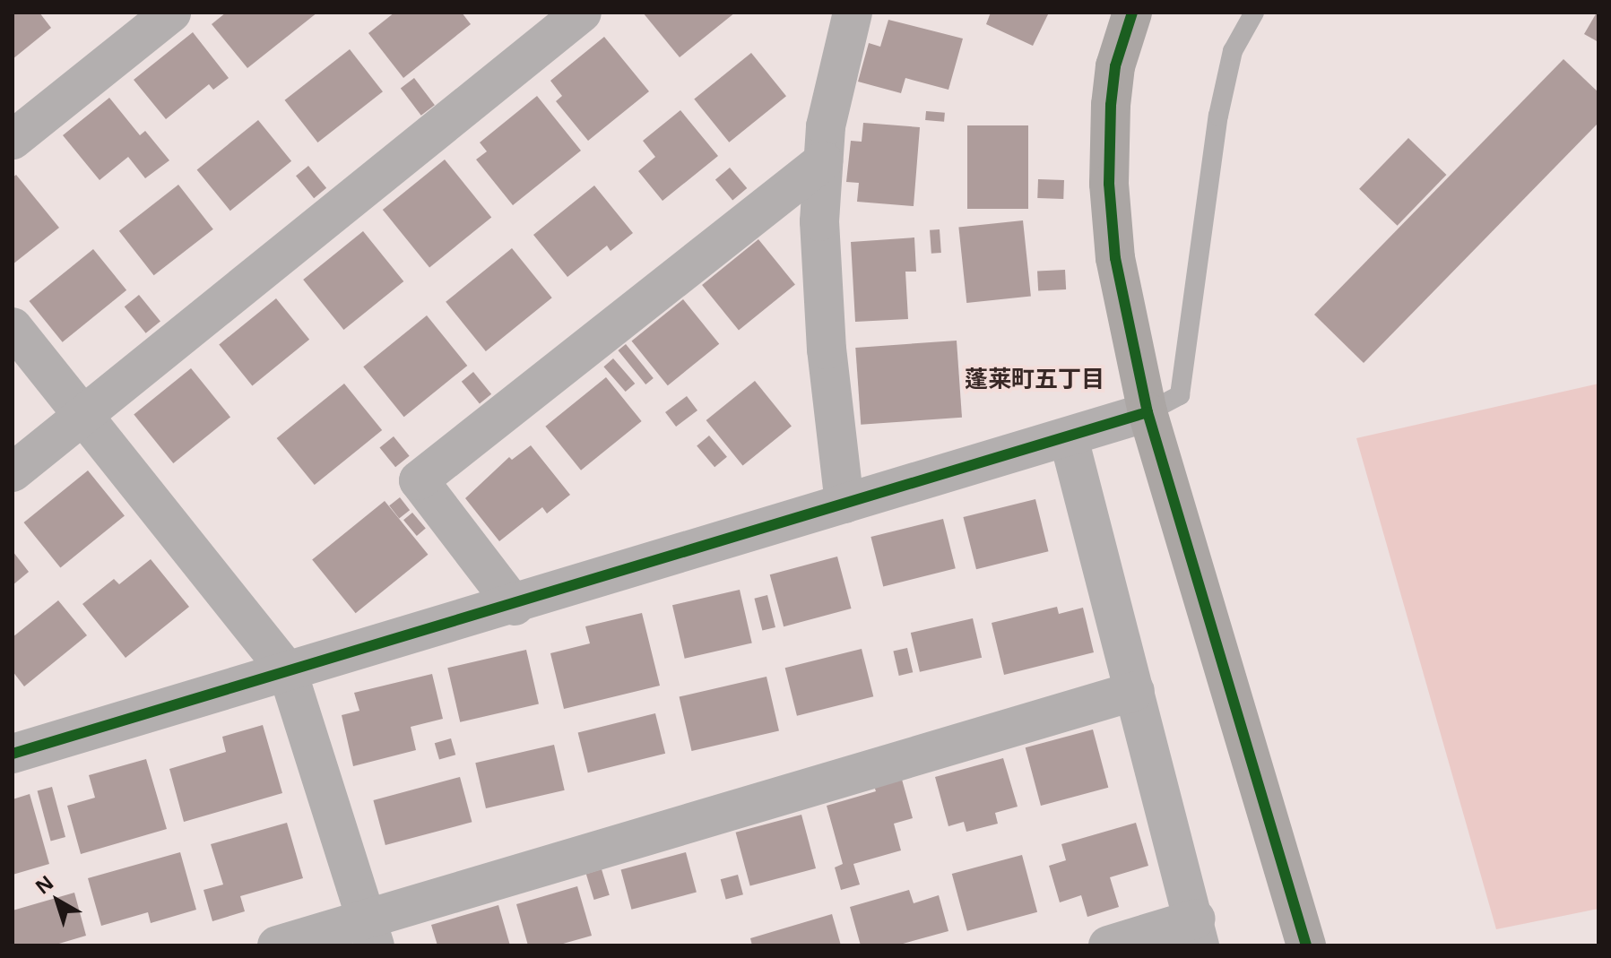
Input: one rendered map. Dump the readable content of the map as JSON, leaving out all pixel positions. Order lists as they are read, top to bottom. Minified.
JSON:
{"districts":["蓬莱町五丁目"],"north":"top left"}
